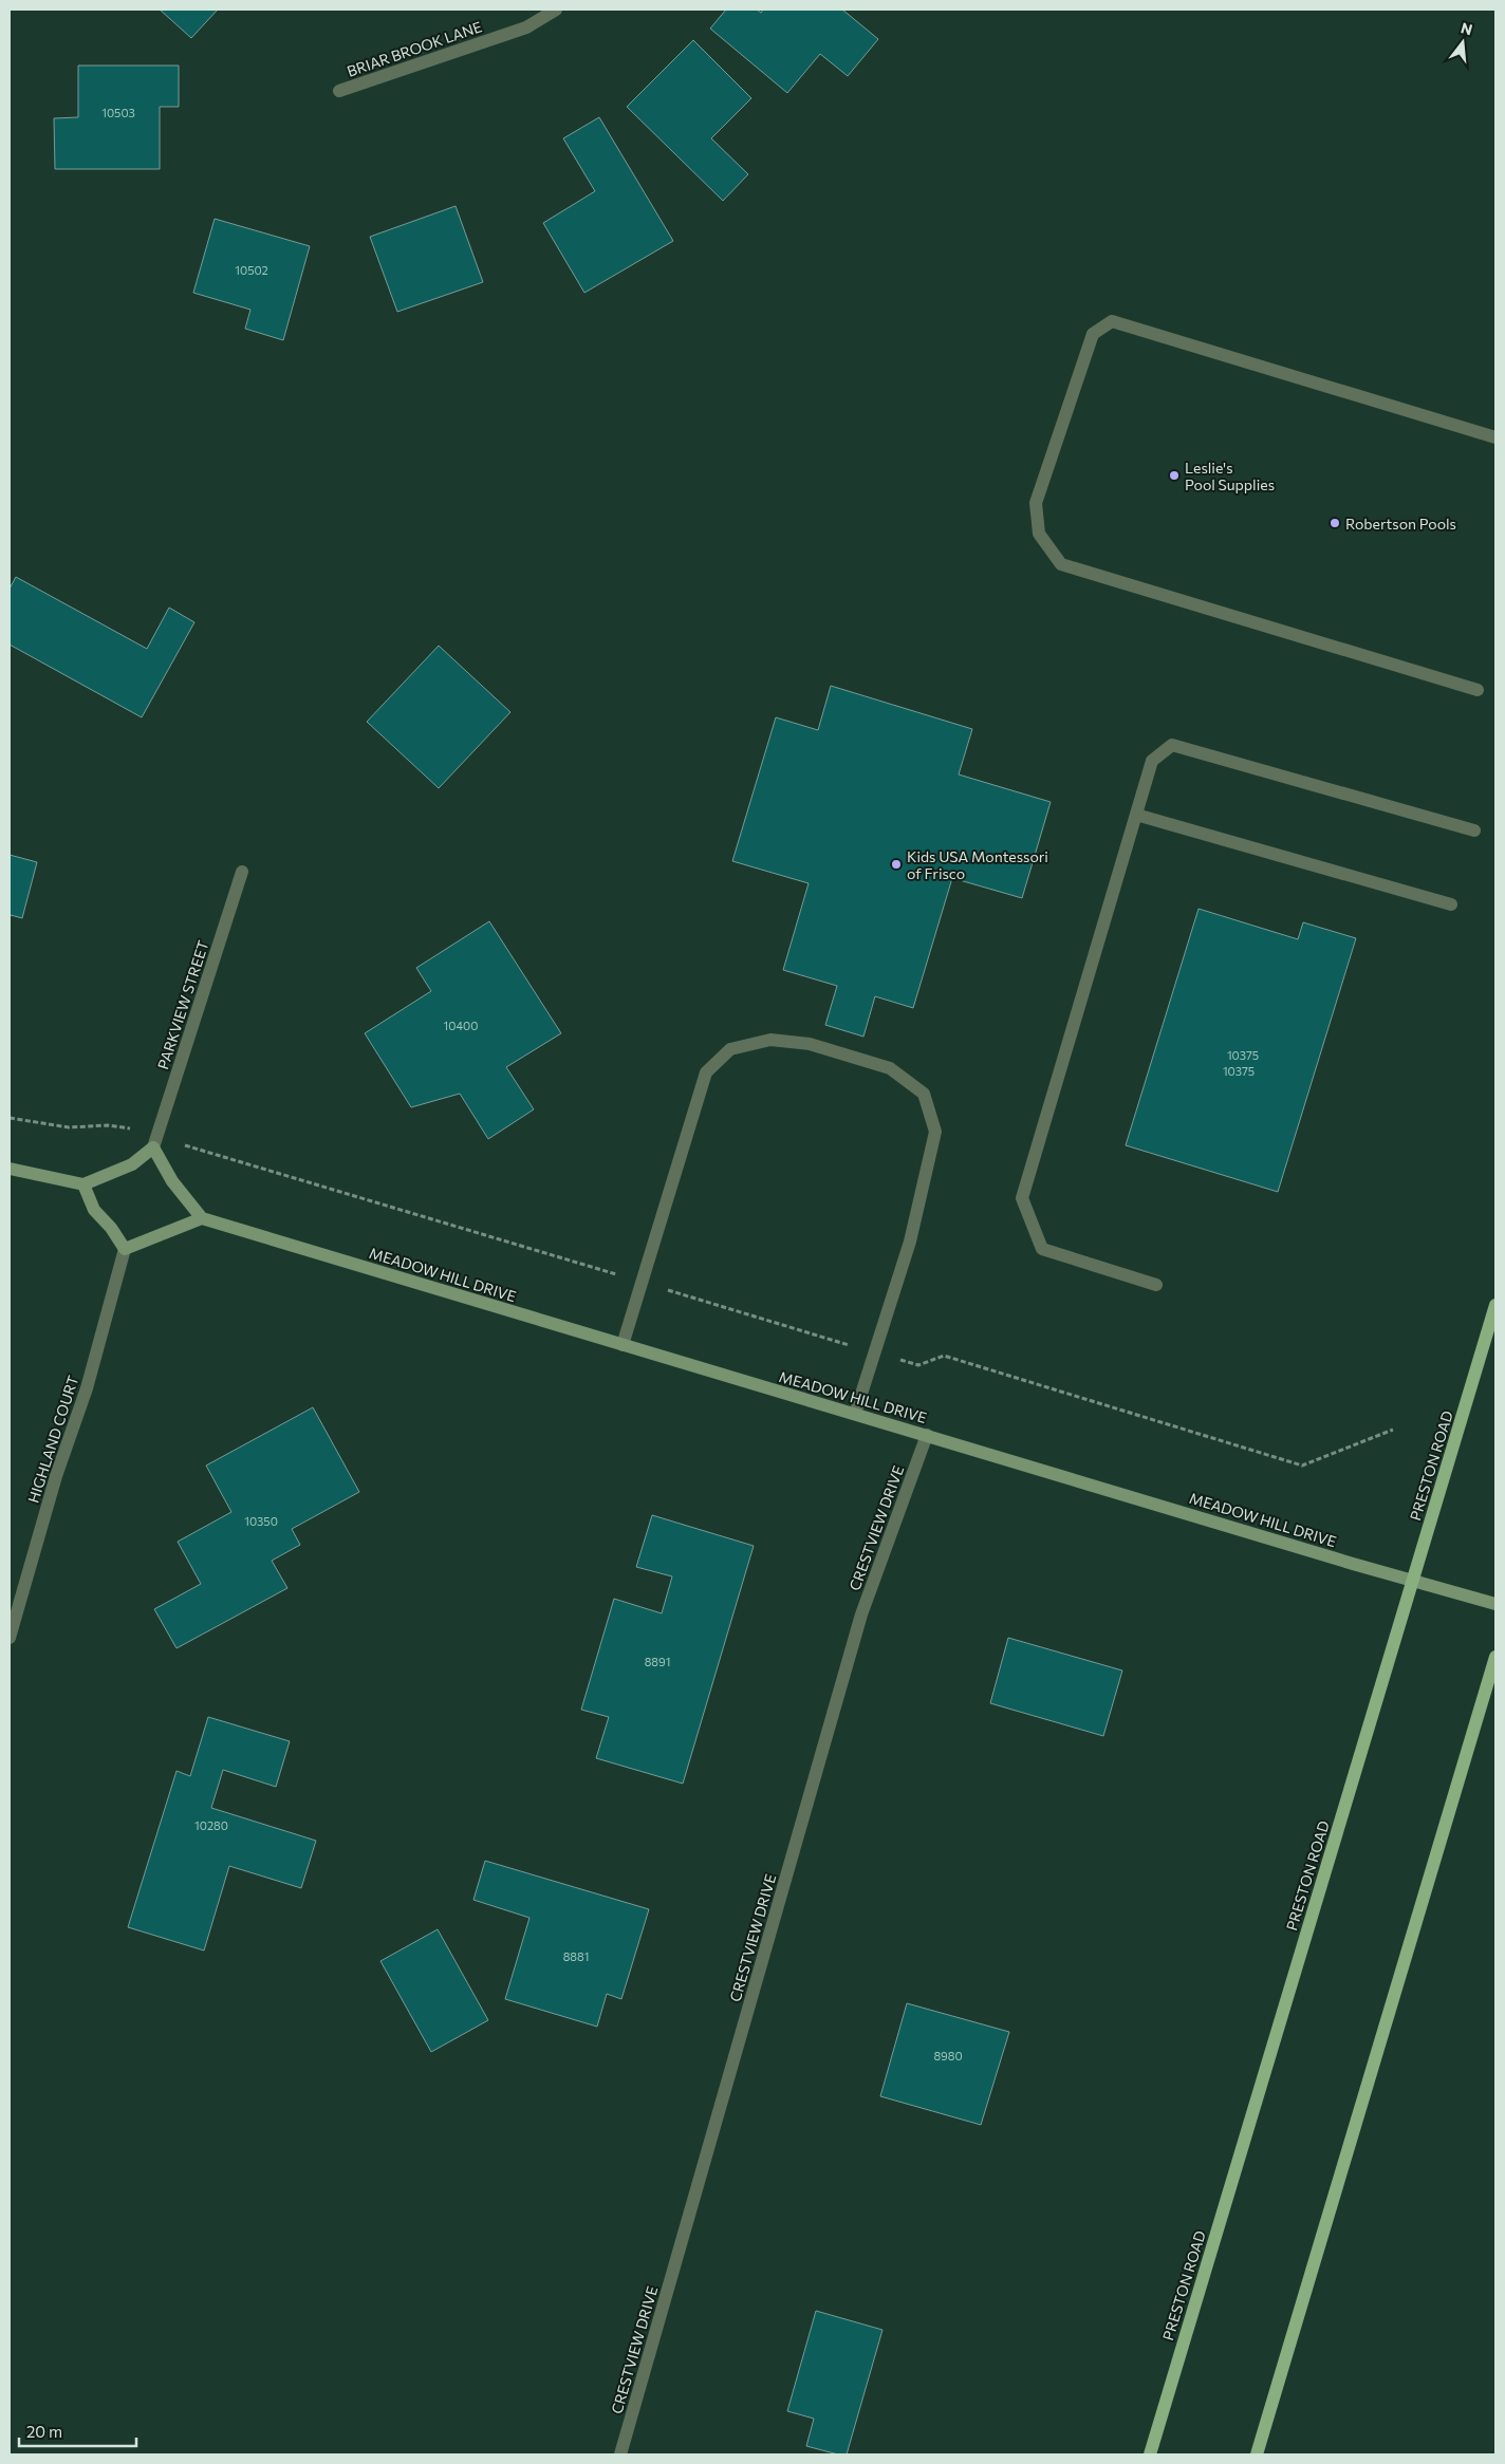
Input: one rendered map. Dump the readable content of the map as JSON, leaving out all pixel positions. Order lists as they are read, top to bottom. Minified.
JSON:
{"streets":{"main road":["PRESTON ROAD"],"street":["BRIAR BROOK LANE","PARKVIEW STREET","MEADOW HILL DRIVE","HIGHLAND COURT","CRESTVIEW DRIVE"]},"crossings":[["MEADOW HILL DRIVE","PRESTON ROAD"],["MEADOW HILL DRIVE","CRESTVIEW DRIVE"]],"places":["Leslie's Pool Supplies","Robertson Pools","Kids USA Montessori of Frisco"],"house_numbers":["10503","10502","10400","10375","10375","10350","8891","10280","8881","8980"],"scale_bar":"20 m","north":"top"}
